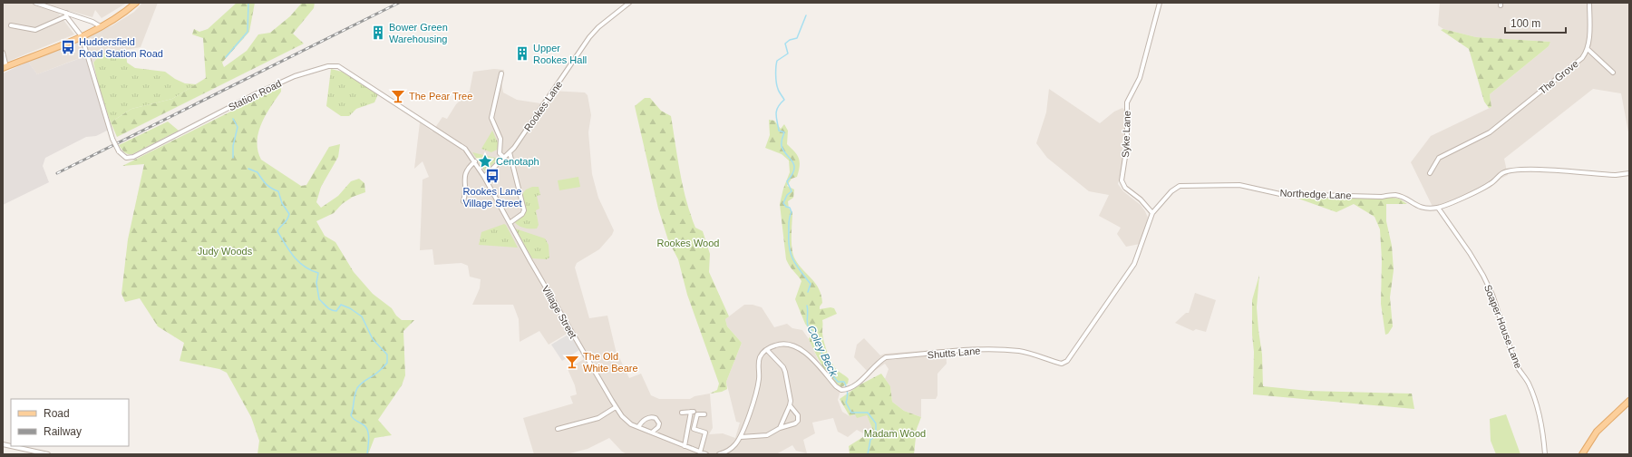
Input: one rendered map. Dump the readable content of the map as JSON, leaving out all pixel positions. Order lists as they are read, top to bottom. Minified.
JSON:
{"streets":{"street":["The Grove","Station Road","Rookes Lane","Syke Lane","Northedge Lane","Village Street","Soaper House Lane","Shutts Lane"]},"crossings":[["Station Road","Rookes Lane"],["Station Road","Village Street"],["Rookes Lane","Village Street"],["Syke Lane","Northedge Lane"],["Northedge Lane","Soaper House Lane"],["Northedge Lane","Shutts Lane"]],"water":["Coley Beck"],"parks":["Rookes Wood","Judy Woods","Madam Wood"],"places":{"building":["Bower Green Warehousing","Upper Rookes Hall"],"bus stop":["Huddersfield Road Station Road","Rookes Lane Village Street"],"bar":["The Pear Tree","The Old White Beare"],"place":["Cenotaph"]},"legend":["Road","Railway"],"scale_bar":"100 m"}
